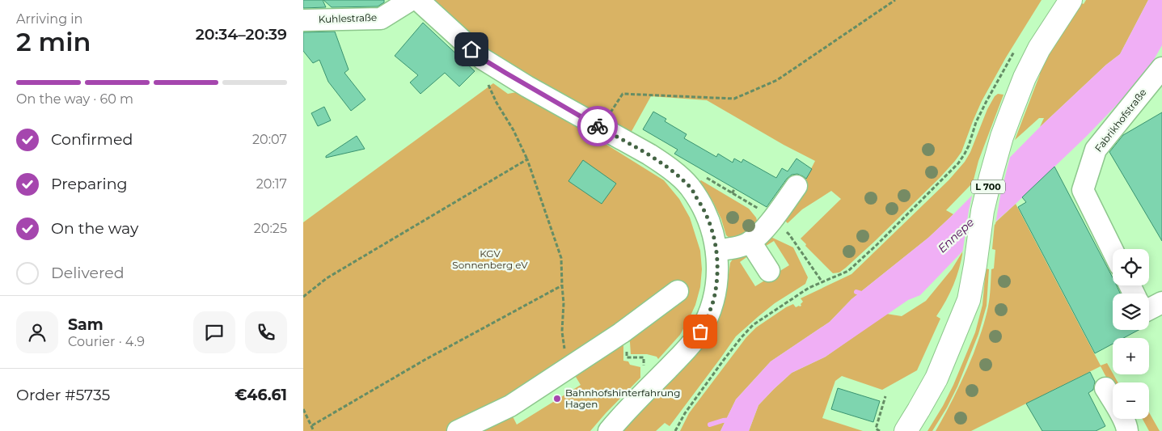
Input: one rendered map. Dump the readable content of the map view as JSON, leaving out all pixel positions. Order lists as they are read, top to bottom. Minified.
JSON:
{"streets":{"main road":["L 700"],"street":["Kuhlestraße","Fabrikhofstraße"]},"water":["Ennepe"],"parks":["KGV Sonnenberg eV"],"places":["Bahnhofshinterfahrung Hagen"],"page":{"heading":["2 min","Arriving in","20:34–20:39"],"panel":["Sam","Courier · 4.9","Order #5735","€46.61"],"bar":"On the way · 60 m","list":[["Confirmed","20:07"],["Preparing","20:17"],["On the way","20:25"],"Delivered"],"map_buttons":["+","−"]}}
